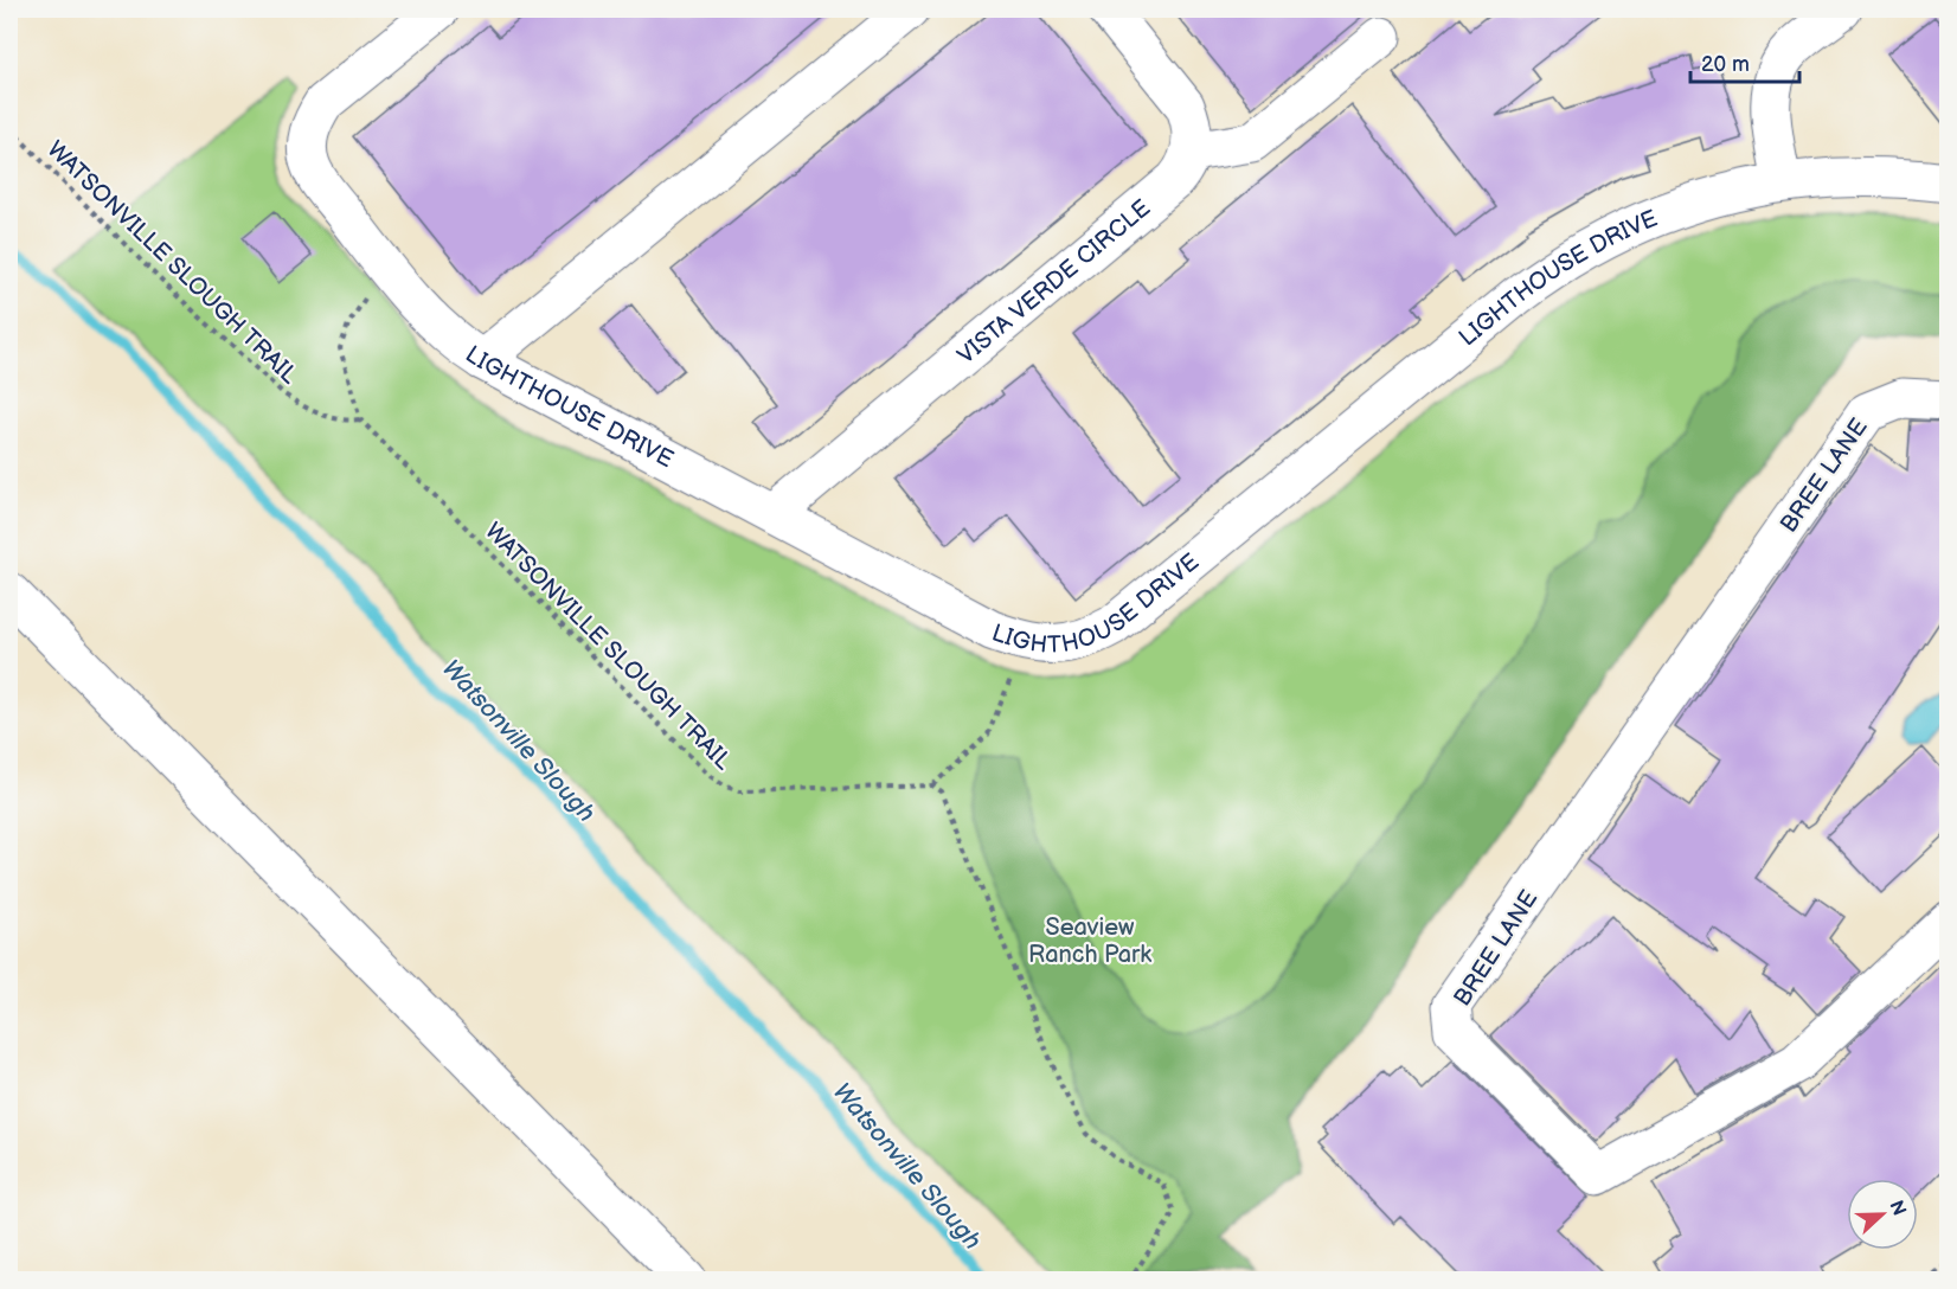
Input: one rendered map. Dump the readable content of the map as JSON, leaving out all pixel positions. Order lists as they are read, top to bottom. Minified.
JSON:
{"streets":{"street":["LIGHTHOUSE DRIVE","VISTA VERDE CIRCLE","BREE LANE"],"path":["WATSONVILLE SLOUGH TRAIL"]},"crossings":[["LIGHTHOUSE DRIVE","VISTA VERDE CIRCLE"]],"water":["Watsonville Slough"],"parks":["Seaview Ranch Park"],"scale_bar":"20 m","north":"right"}
